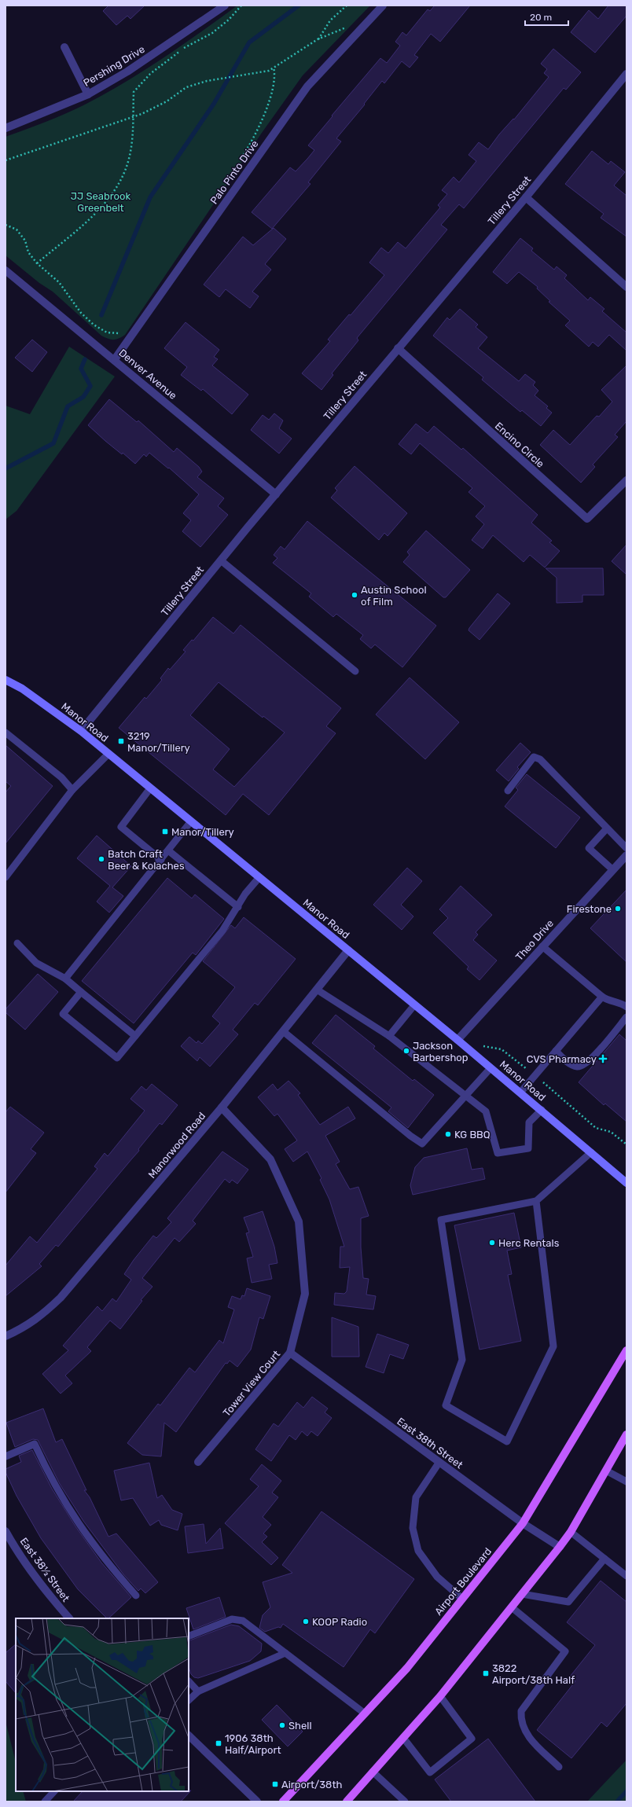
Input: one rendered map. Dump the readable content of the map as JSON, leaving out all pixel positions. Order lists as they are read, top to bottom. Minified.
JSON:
{"streets":{"main road":["Manor Road","Airport Boulevard"],"street":["Pershing Drive","Palo Pinto Drive","Tillery Street","Denver Avenue","Encino Circle","Theo Drive","Manorwood Road","Tower View Court","East 38th Street","East 38½ Street"]},"crossings":[["Palo Pinto Drive","Denver Avenue"],["Tillery Street","Denver Avenue"],["Tillery Street","Encino Circle"],["Tillery Street","Manor Road"],["Manor Road","Theo Drive"],["Manor Road","Manorwood Road"],["Manorwood Road","Tower View Court"],["Tower View Court","East 38th Street"],["East 38th Street","Airport Boulevard"]],"parks":["JJ Seabrook Greenbelt"],"places":{"other":["Austin School of Film","Batch Craft Beer & Kolaches","Firestone","Jackson Barbershop","KG BBQ","Herc Rentals","KOOP Radio","Shell"],"transit":["3219 Manor/Tillery","Manor/Tillery","3822 Airport/38th Half","1906 38th Half/Airport","Airport/38th"],"health":["CVS Pharmacy"]},"scale_bar":"20 m"}
